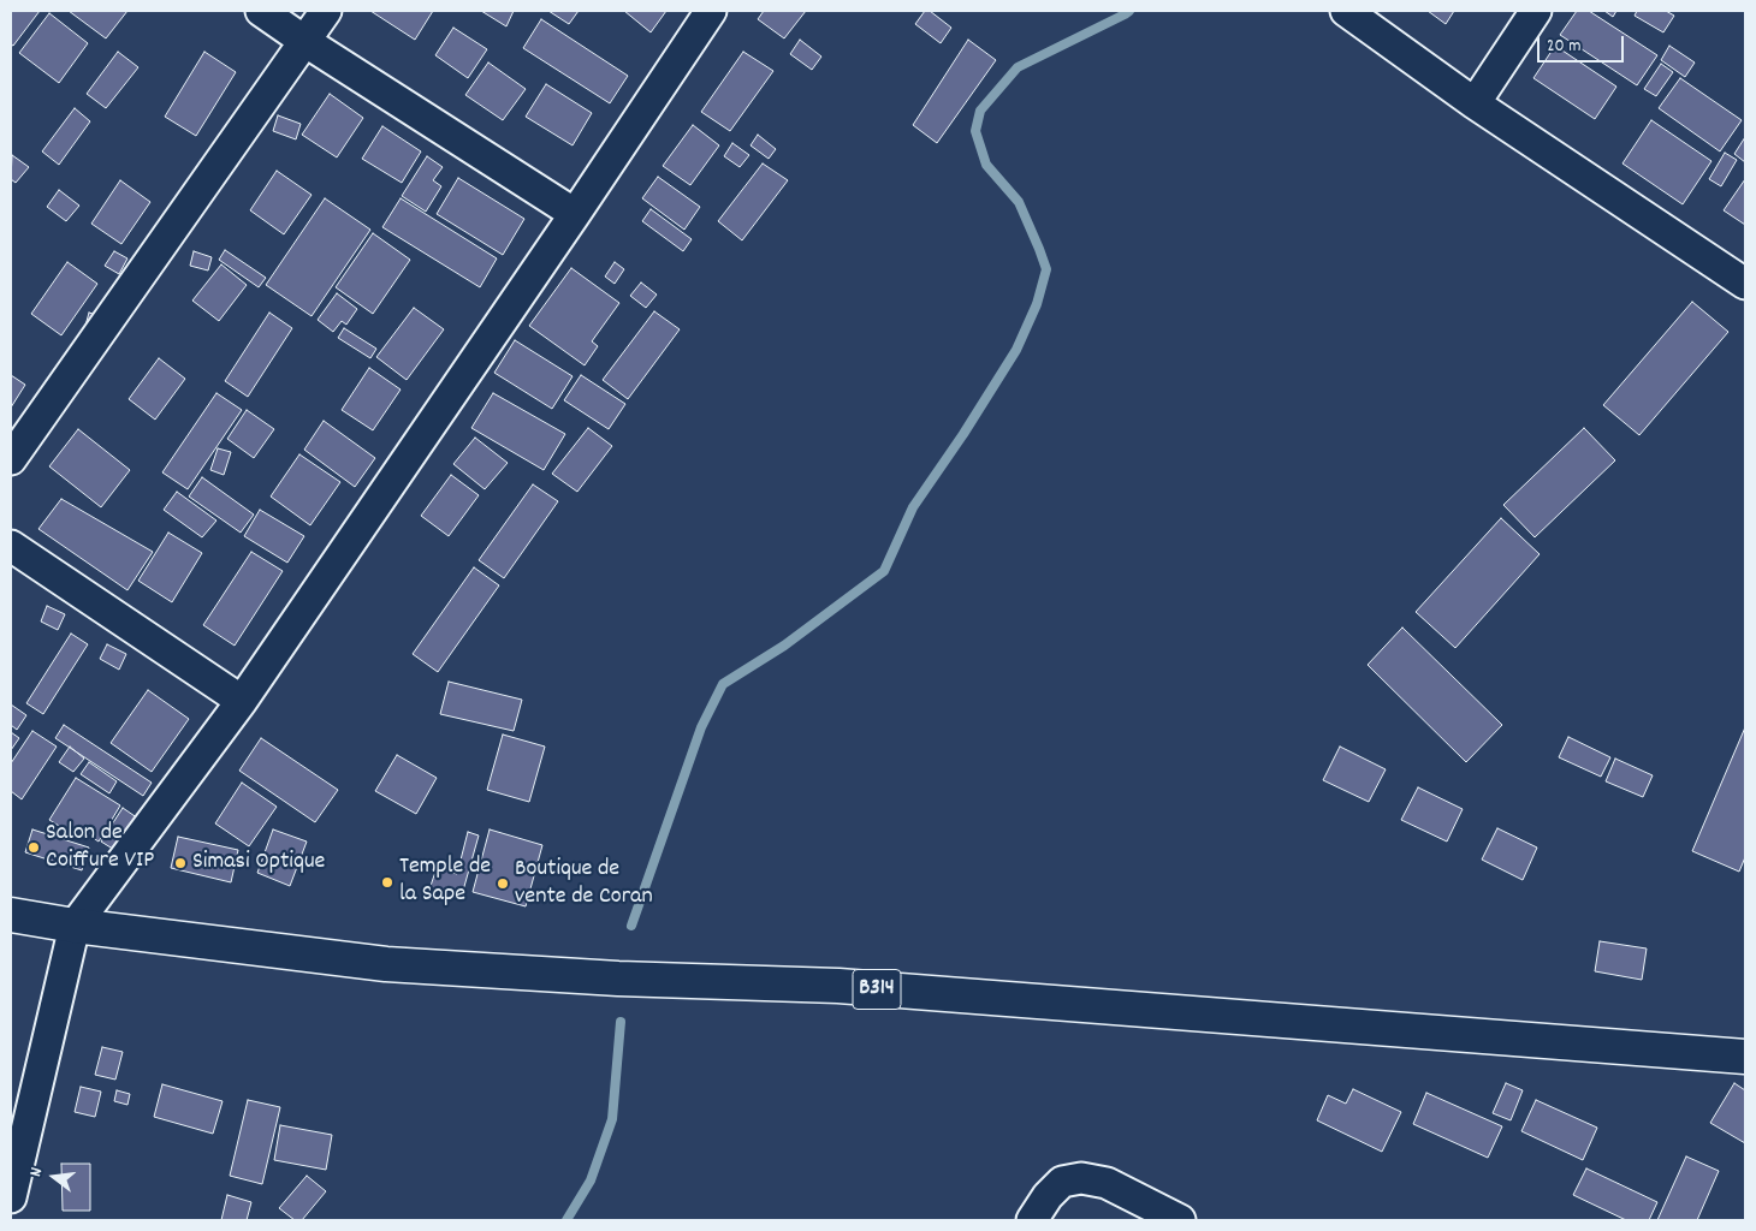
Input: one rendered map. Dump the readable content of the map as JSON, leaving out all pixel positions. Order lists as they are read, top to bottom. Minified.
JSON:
{"streets":{"main road":["B314"]},"places":["Salon de Coiffure VIP","Simasi Optique","Temple de la Sape","Boutique de vente de Coran"],"scale_bar":"20 m","north":"left"}
